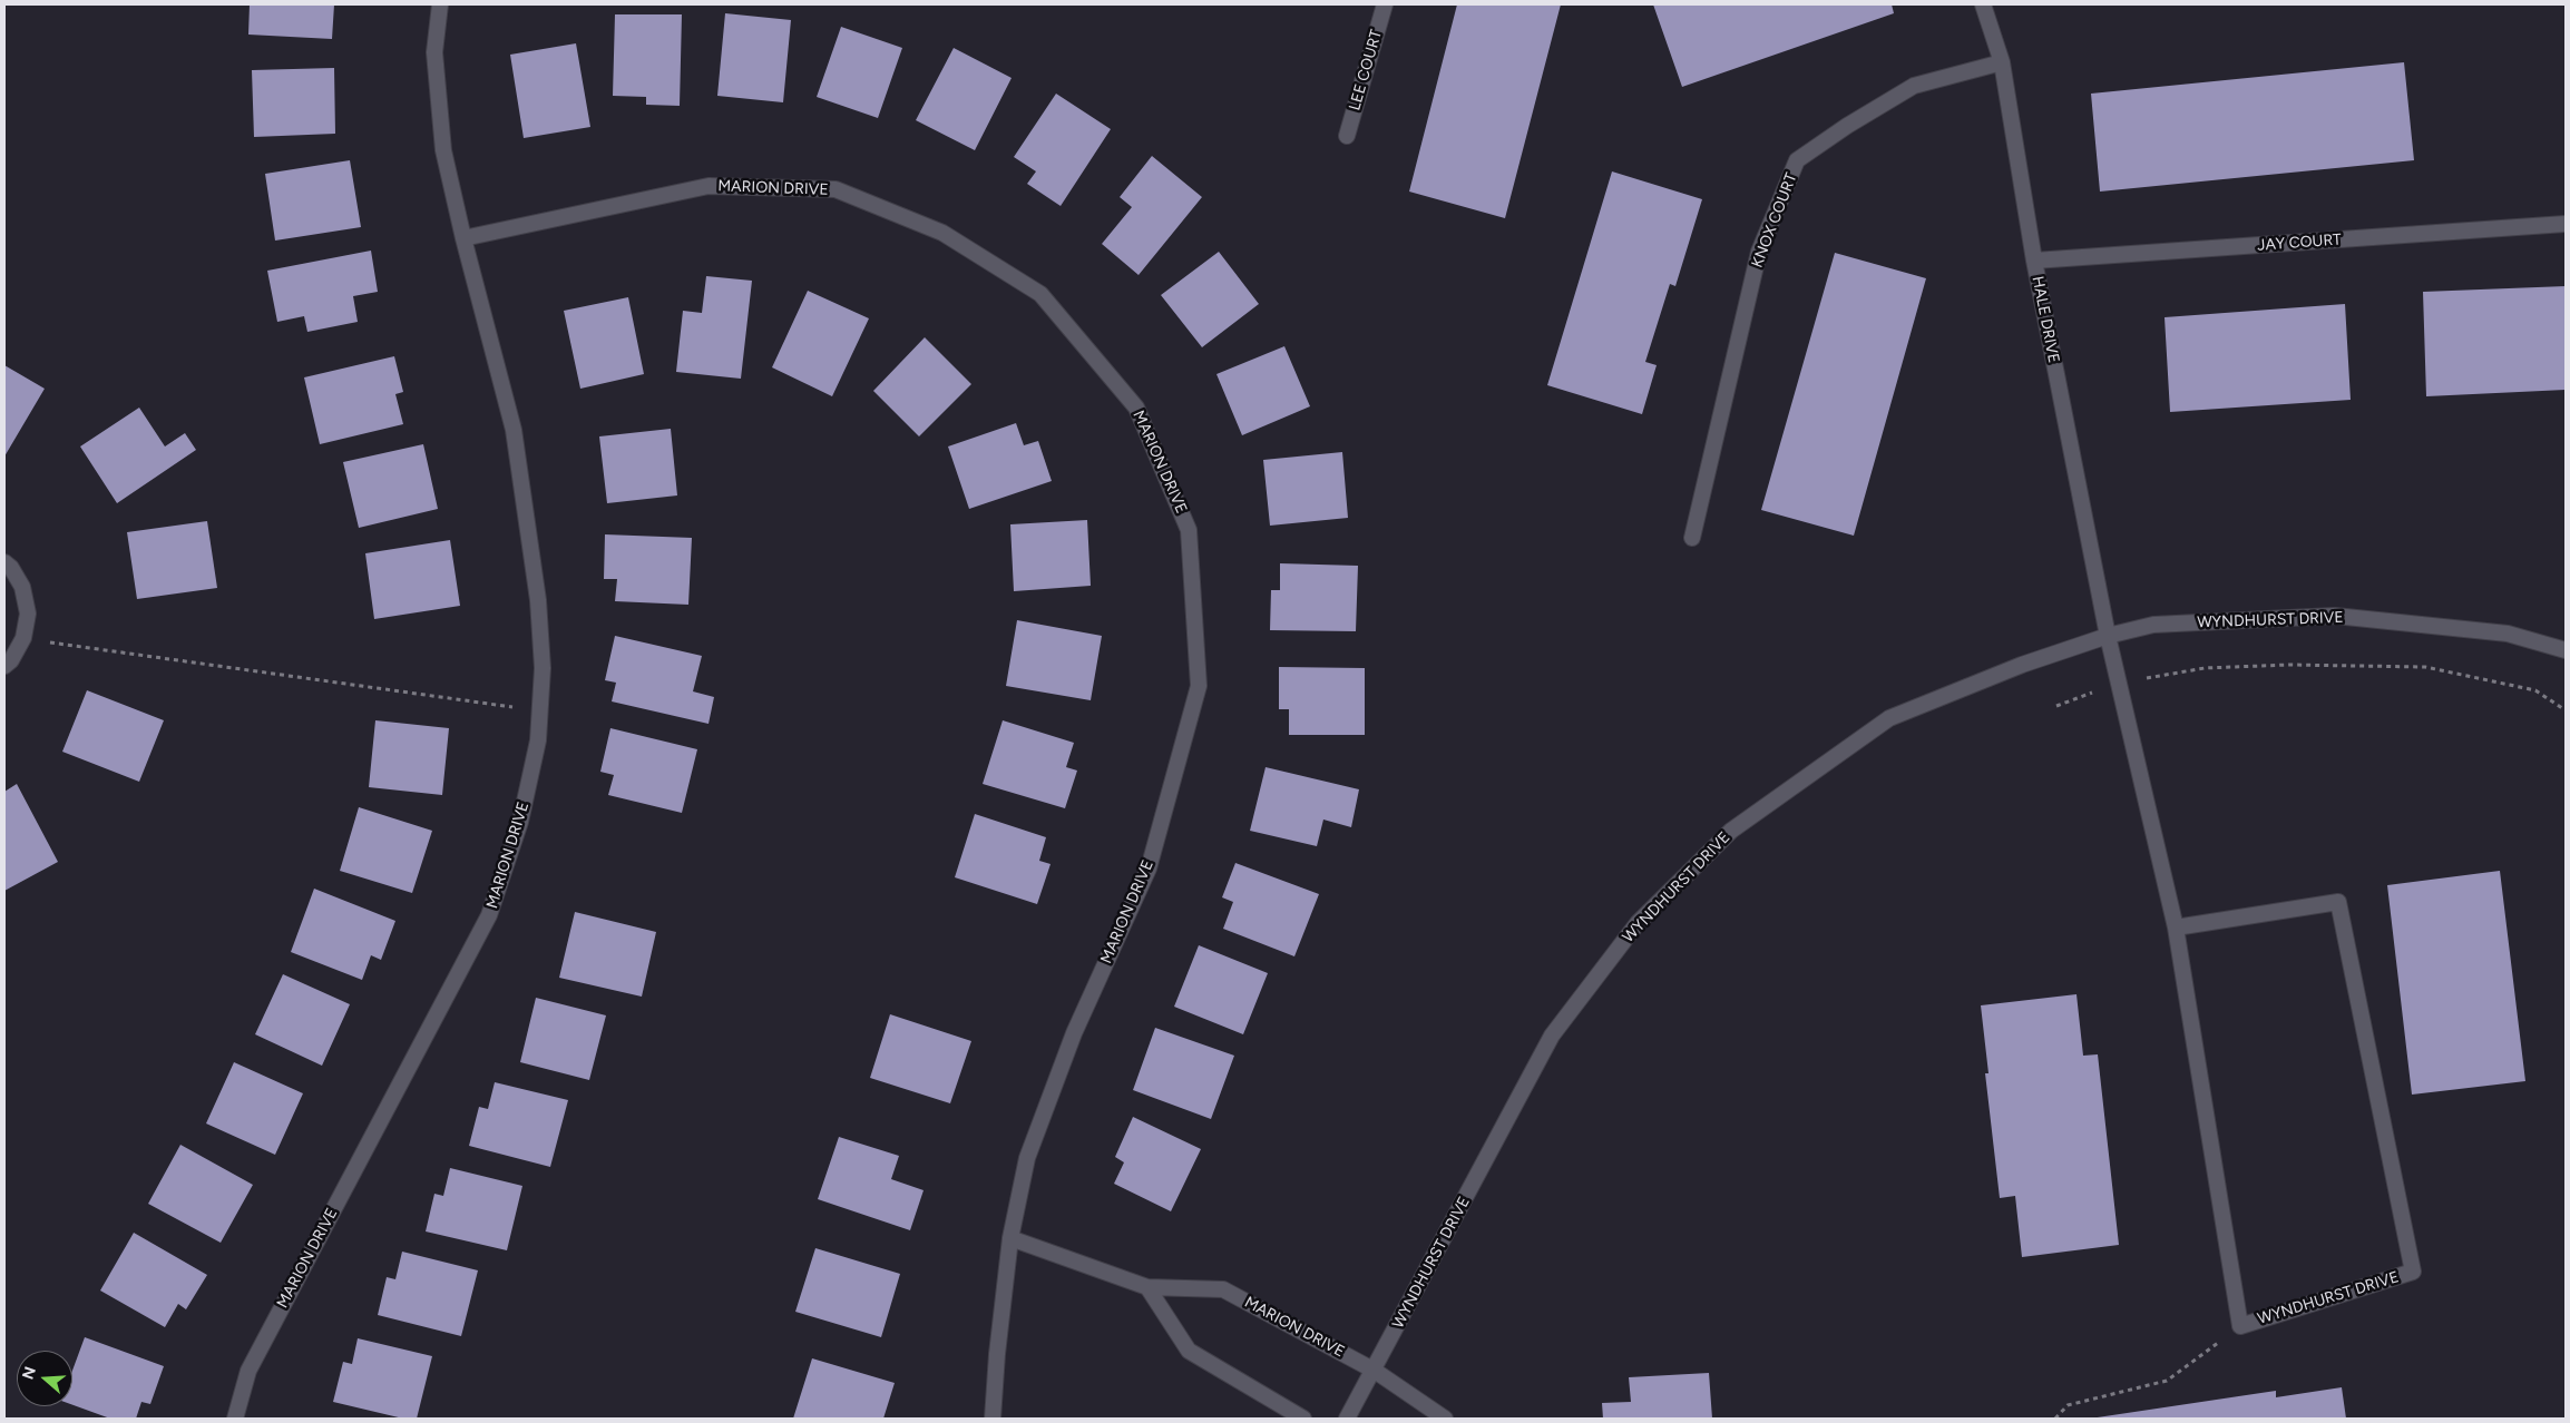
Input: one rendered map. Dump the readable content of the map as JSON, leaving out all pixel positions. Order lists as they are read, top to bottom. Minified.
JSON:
{"streets":{"street":["LEE COURT","MARION DRIVE","KNOX COURT","JAY COURT","HALE DRIVE","WYNDHURST DRIVE"]},"crossings":[["MARION DRIVE","WYNDHURST DRIVE"],["KNOX COURT","HALE DRIVE"],["JAY COURT","HALE DRIVE"],["HALE DRIVE","WYNDHURST DRIVE"]],"north":"left"}
